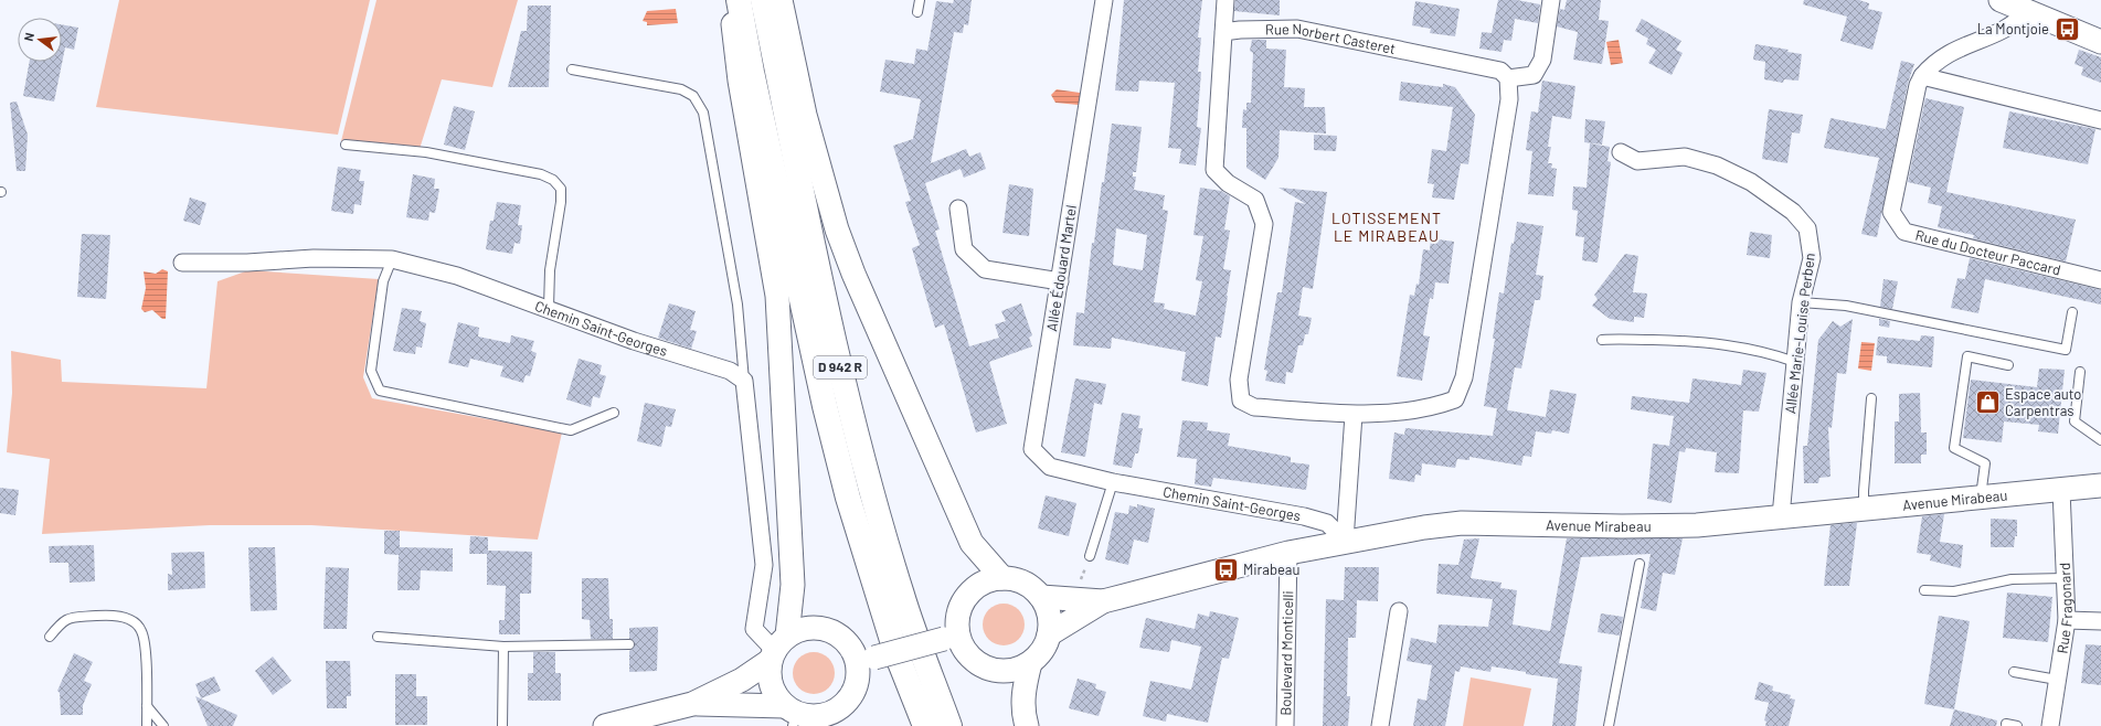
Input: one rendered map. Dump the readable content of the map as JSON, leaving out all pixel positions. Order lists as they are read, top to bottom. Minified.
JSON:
{"streets":{"main road":["D 942 R","Avenue Mirabeau"],"street":["Rue Norbert Casteret","Rue du Docteur Paccard","Allée Édouard Martel","Chemin Saint-Georges","Allée Marie-Louise Perben","Rue Fragonard","Boulevard Monticelli"]},"crossings":[["Allée Édouard Martel","Chemin Saint-Georges"],["Chemin Saint-Georges","Avenue Mirabeau"],["Allée Marie-Louise Perben","Avenue Mirabeau"],["Avenue Mirabeau","Rue Fragonard"],["Avenue Mirabeau","Boulevard Monticelli"]],"districts":["LOTISSEMENT LE MIRABEAU"],"places":{"bus stop":["La Montjoie","Mirabeau"],"shop":["Espace auto Carpentras"]},"north":"left"}
